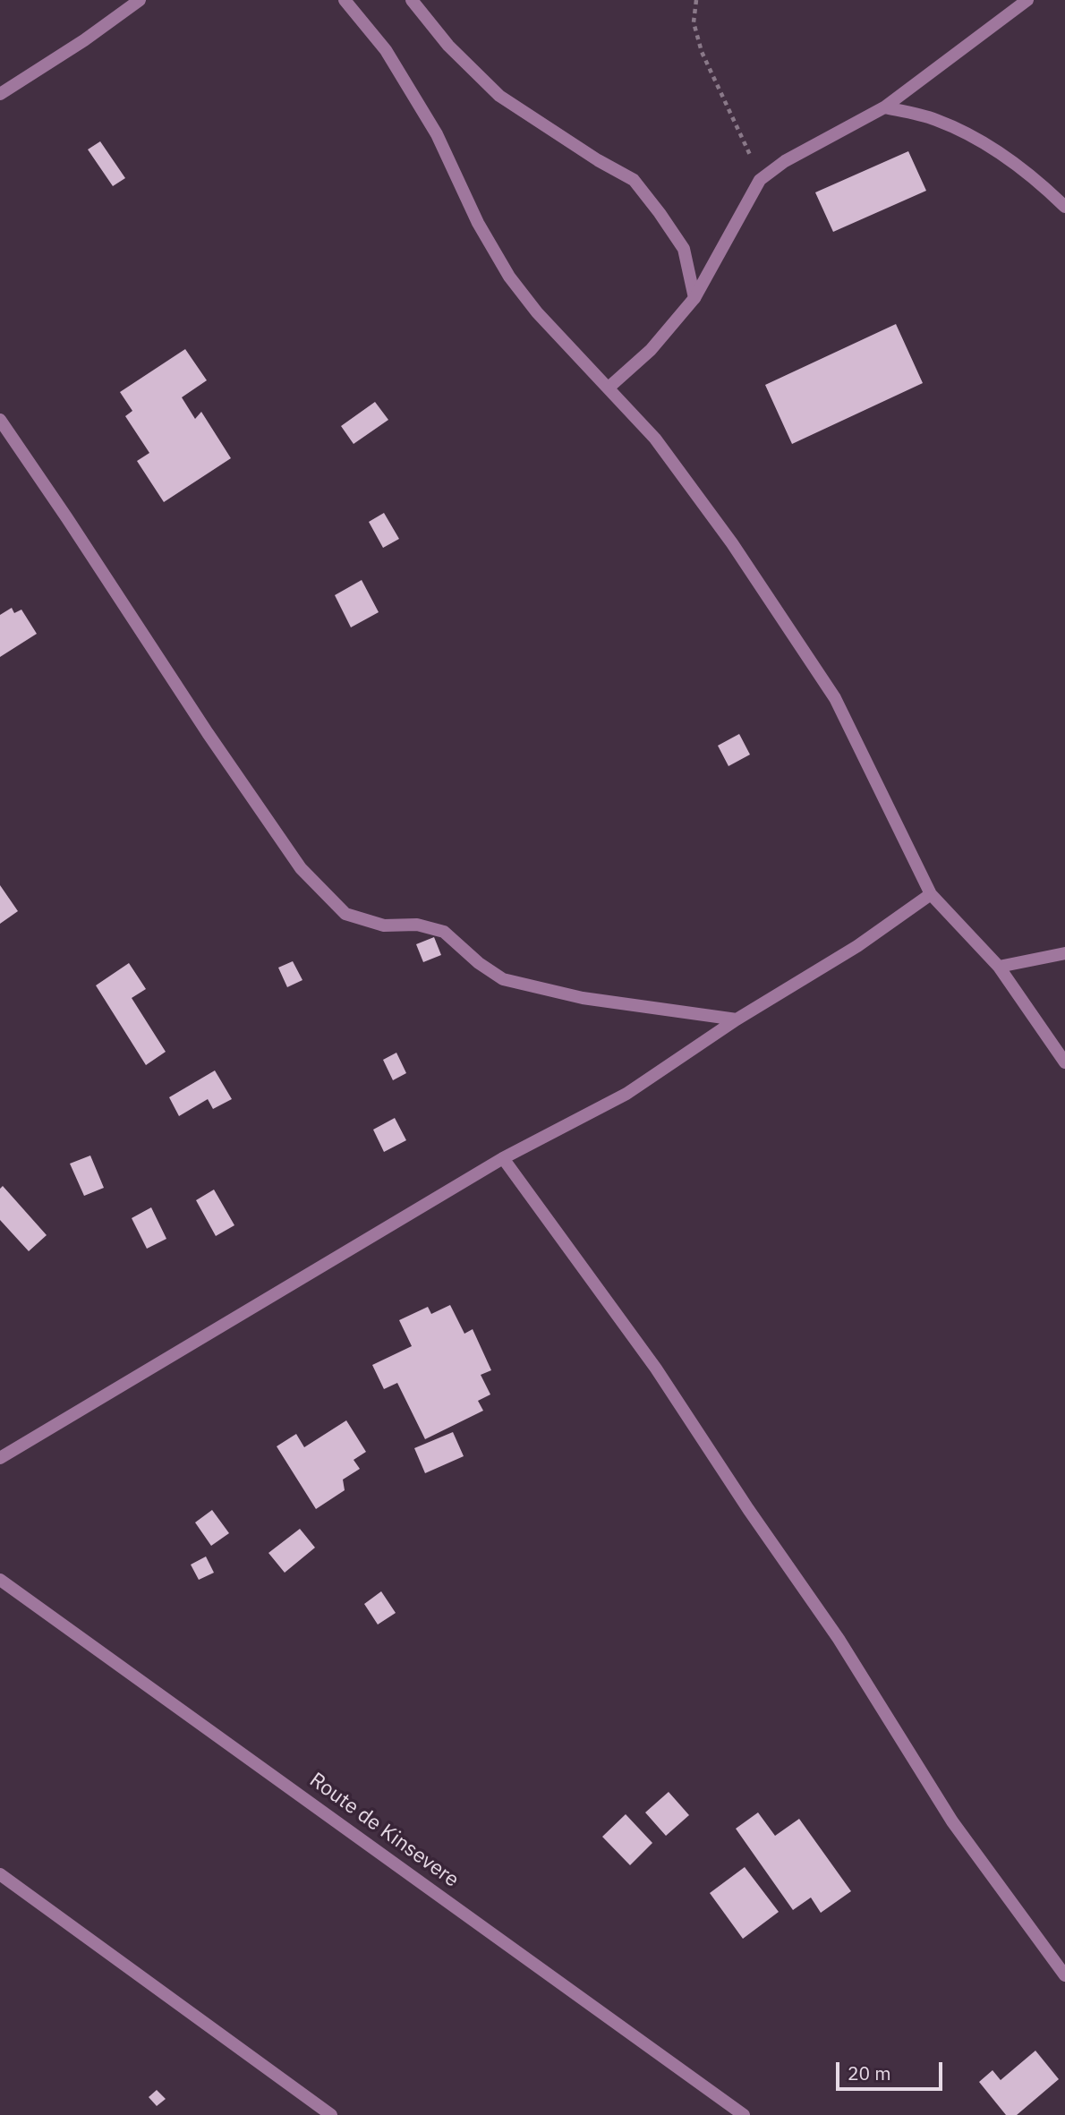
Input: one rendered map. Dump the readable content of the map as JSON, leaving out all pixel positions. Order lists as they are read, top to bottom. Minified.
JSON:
{"streets":{"street":["Route de Kinsevere"]},"scale_bar":"20 m"}
